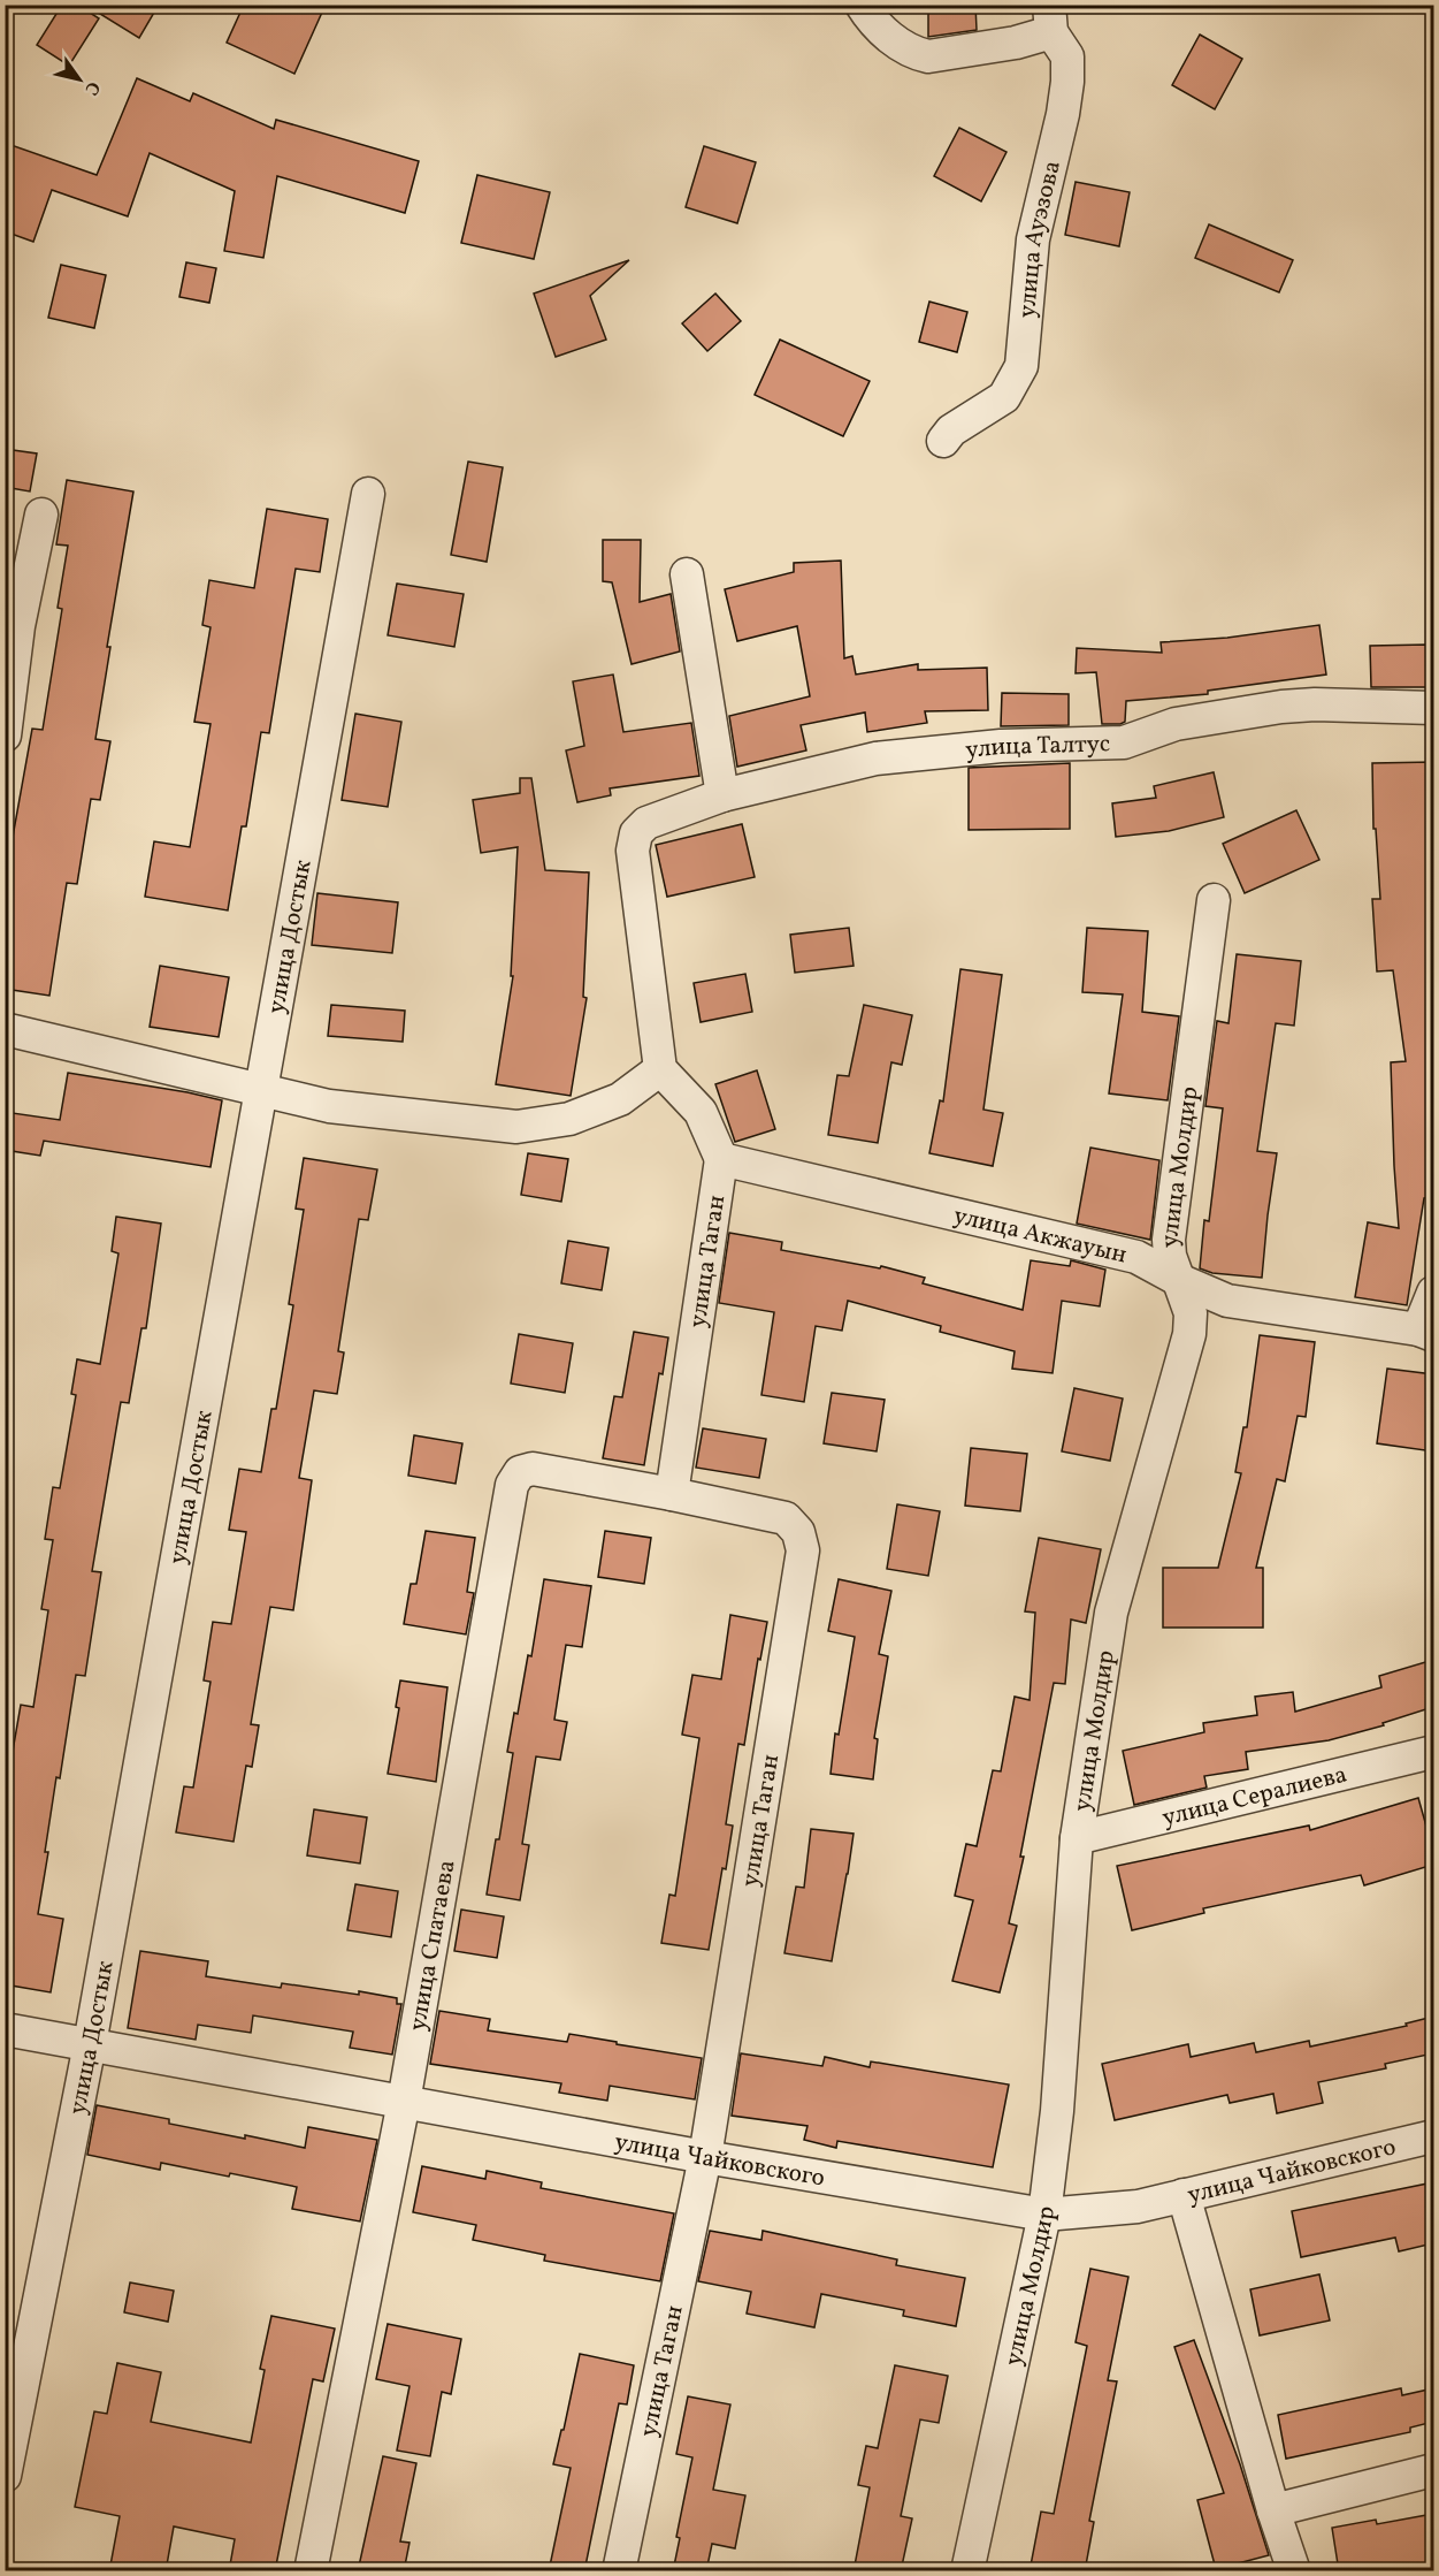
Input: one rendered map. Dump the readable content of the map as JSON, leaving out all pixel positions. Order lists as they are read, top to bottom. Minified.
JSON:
{"streets":{"street":["улица Ауэзова","улица Талтус","улица Достык","улица Молдир","улица Акжауын","улица Таган","улица Сералиева","улица Спатаева","улица Чайковского"]},"crossings":[["улица Достык","улица Чайковского"],["улица Молдир","улица Акжауын"],["улица Молдир","улица Сералиева"],["улица Молдир","улица Чайковского"],["улица Акжауын","улица Таган"],["улица Таган","улица Спатаева"],["улица Таган","улица Чайковского"],["улица Спатаева","улица Чайковского"]],"north":"bottom right"}
